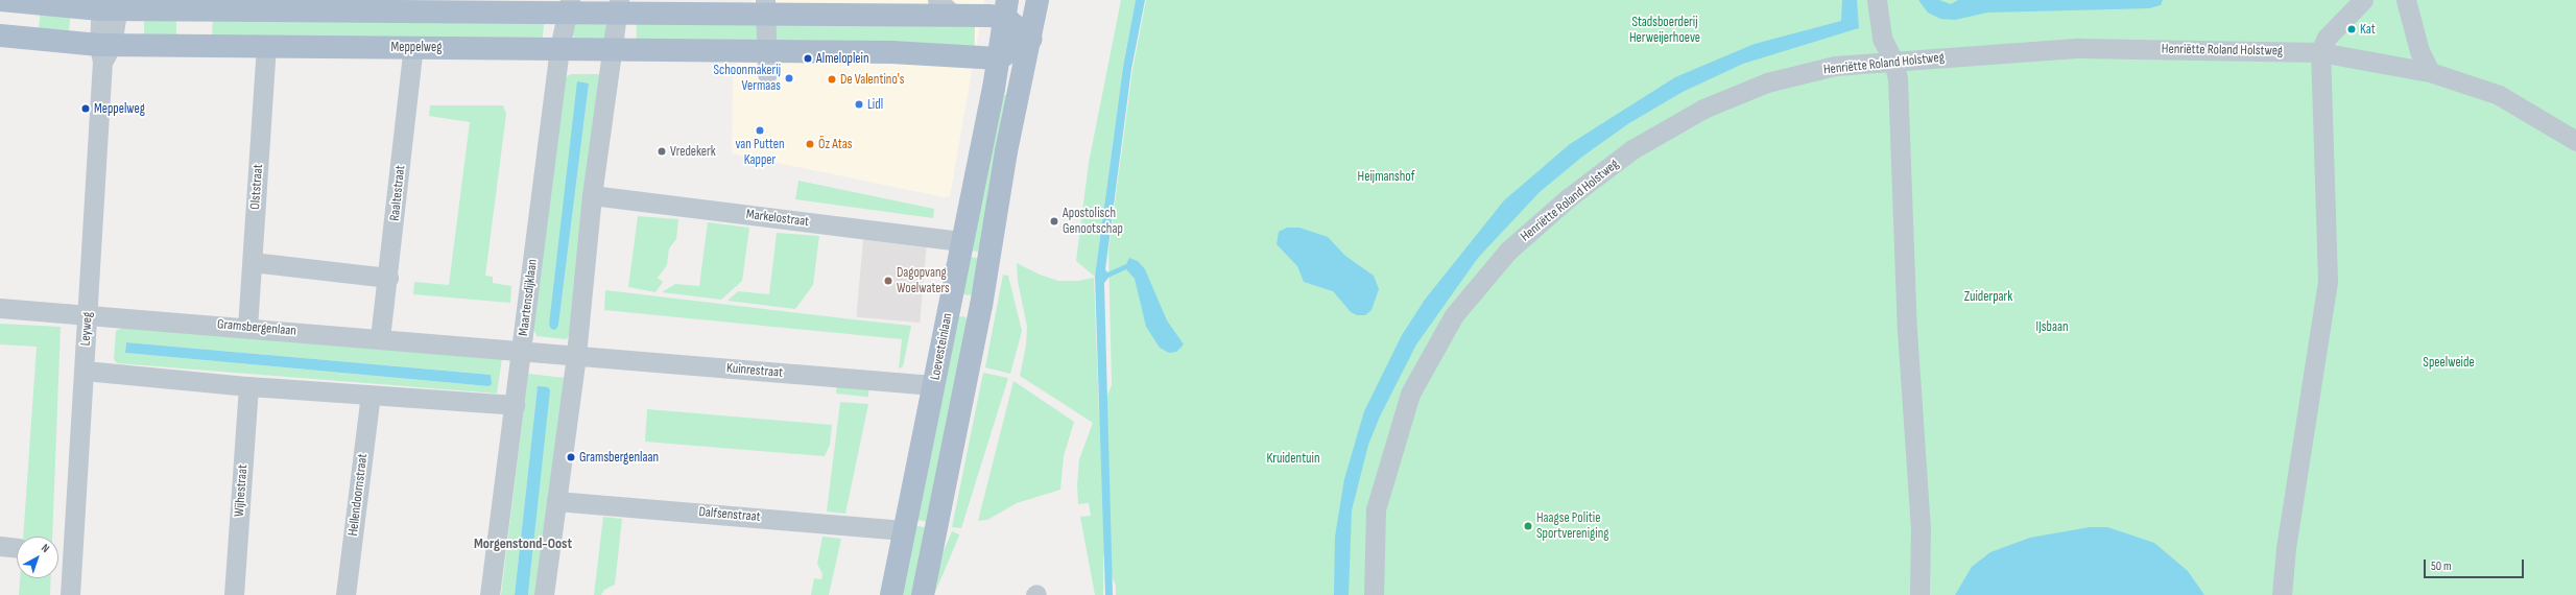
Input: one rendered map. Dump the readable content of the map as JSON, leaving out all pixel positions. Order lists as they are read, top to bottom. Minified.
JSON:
{"streets":{"main road":["Meppelweg","Loevesteinlaan"],"street":["Henriëtte Roland Holstweg","Olststraat","Raaltestraat","Markelostraat","Maartensdijklaan","Gramsbergenlaan","Leyweg","Kuinrestraat","Wijhestraat","Hellendoornstraat","Dalfsenstraat"]},"crossings":[["Meppelweg","Olststraat"],["Meppelweg","Raaltestraat"],["Meppelweg","Maartensdijklaan"],["Meppelweg","Leyweg"],["Olststraat","Gramsbergenlaan"],["Raaltestraat","Gramsbergenlaan"],["Markelostraat","Loevesteinlaan"],["Maartensdijklaan","Gramsbergenlaan"],["Gramsbergenlaan","Leyweg"],["Gramsbergenlaan","Kuinrestraat"],["Loevesteinlaan","Kuinrestraat"],["Loevesteinlaan","Dalfsenstraat"]],"districts":["Morgenstond-Oost"],"parks":["Stadsboerderij Herweijerhoeve","Heijmanshof","Zuiderpark","IJsbaan","Speelweide","Kruidentuin"],"places":["Kat","Almeloplein","Schoonmakerij Vermaas","De Valentino's","Lidl","Meppelweg","van Putten Kapper","Öz Atas","Vredekerk","Apostolisch Genootschap","Dagopvang Woelwaters","Gramsbergenlaan","Haagse Politie Sportvereniging"],"scale_bar":"50 m","north":"top right"}
